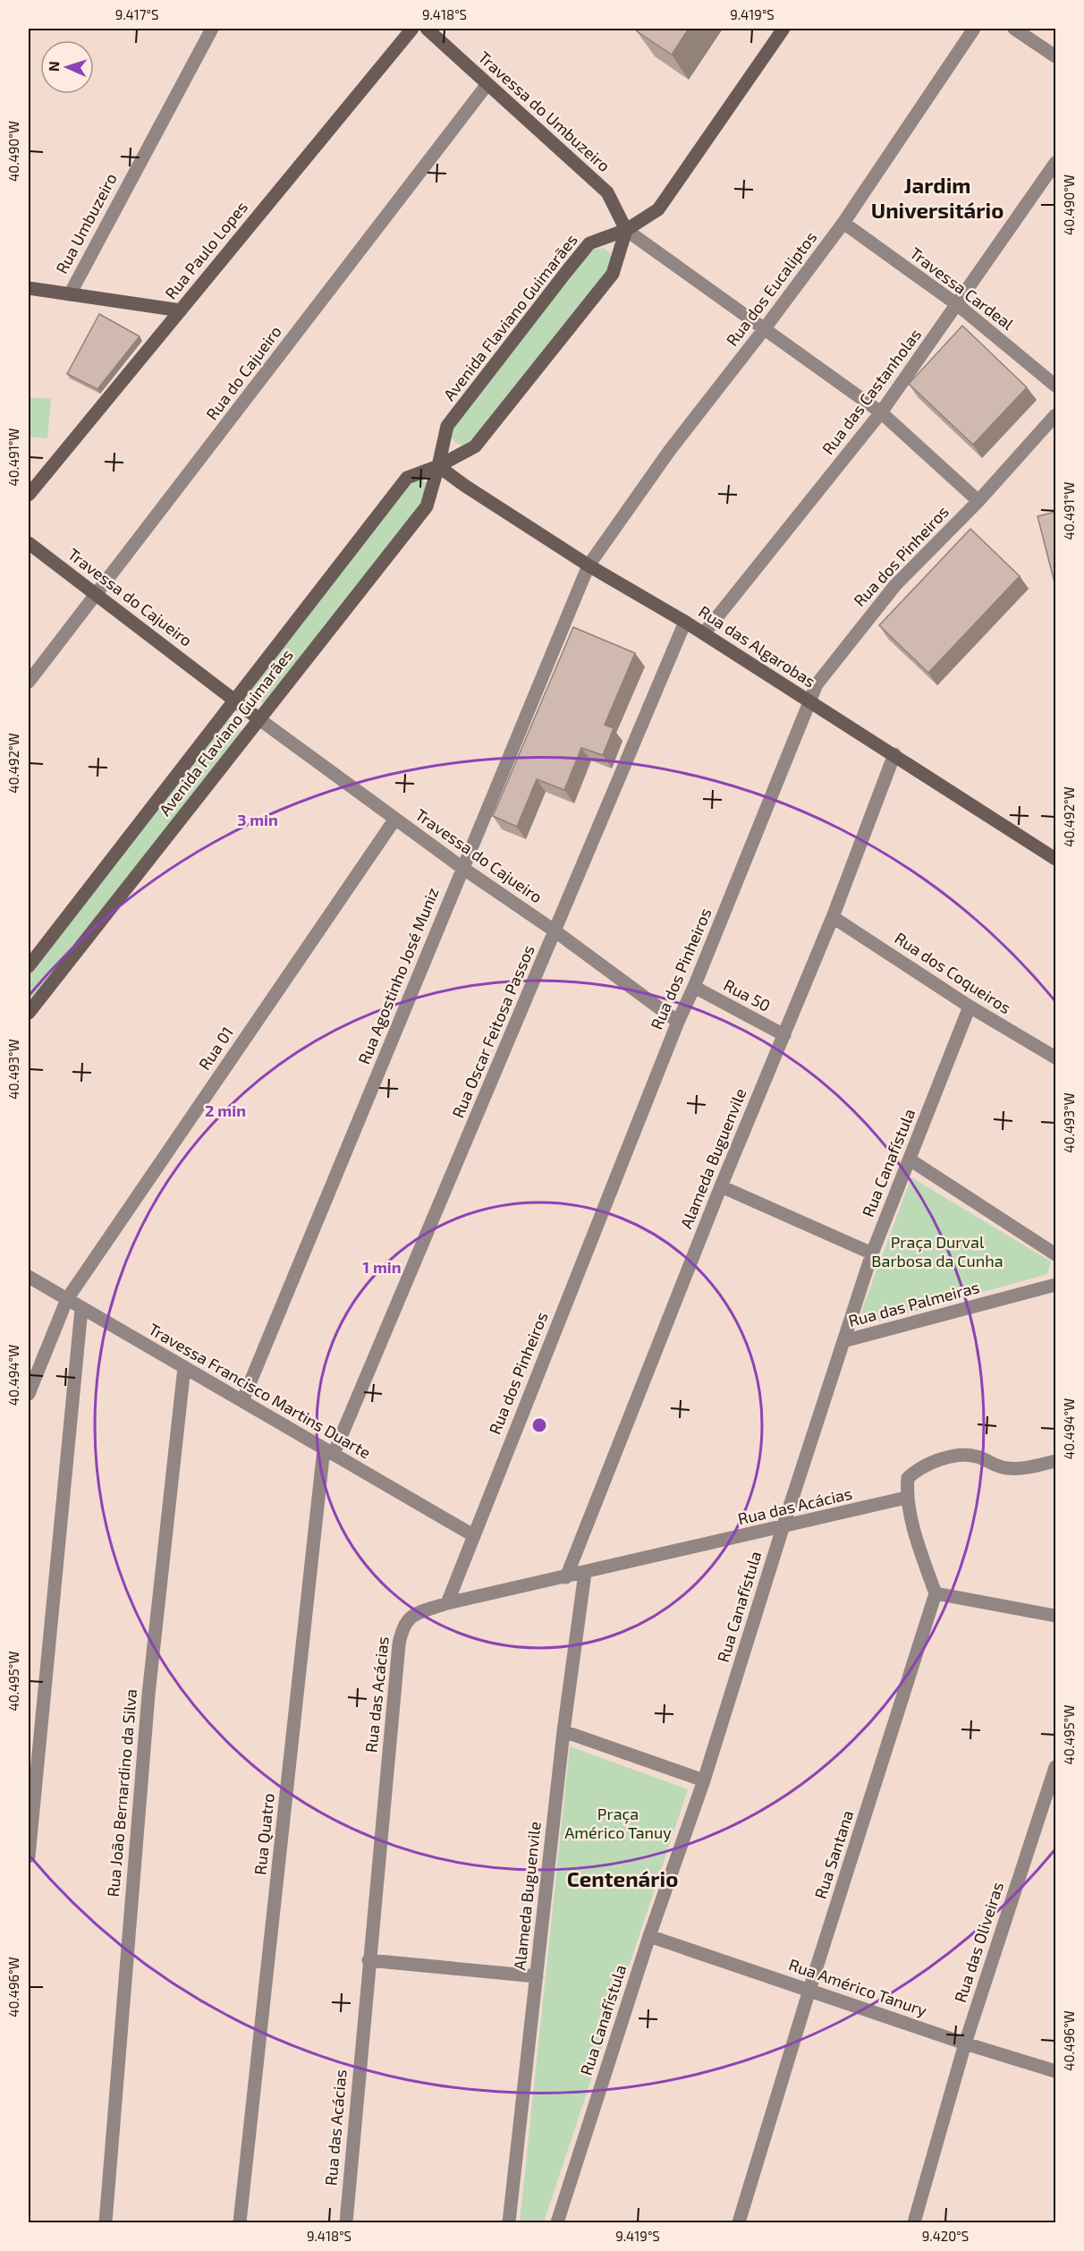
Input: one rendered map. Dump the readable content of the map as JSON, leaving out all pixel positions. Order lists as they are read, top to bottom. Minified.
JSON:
{"streets":{"main road":["Travessa do Umbuzeiro","Rua Paulo Lopes","Avenida Flaviano Guimarães","Travessa do Cajueiro","Rua das Algarobas"],"street":["Rua Umbuzeiro","Rua dos Eucaliptos","Travessa Cardeal","Rua do Cajueiro","Rua das Castanholas","Rua dos Pinheiros","Rua dos Coqueiros","Rua Agostinho José Muniz","Rua 50","Rua Oscar Feitosa Passos","Rua 01","Alameda Buguenvile","Rua Canafístula","Rua das Palmeiras","Travessa Francisco Martins Duarte","Rua das Acácias","Rua João Bernardino da Silva","Rua Quatro","Rua Santana","Rua das Oliveiras","Rua Américo Tanury"]},"crossings":[["Travessa do Umbuzeiro","Avenida Flaviano Guimarães"],["Travessa do Umbuzeiro","Rua do Cajueiro"],["Rua dos Eucaliptos","Travessa Cardeal"],["Rua dos Eucaliptos","Rua das Algarobas"],["Rua dos Eucaliptos","Rua Agostinho José Muniz"],["Travessa Cardeal","Rua das Castanholas"],["Avenida Flaviano Guimarães","Travessa do Cajueiro"],["Avenida Flaviano Guimarães","Rua das Algarobas"],["Rua do Cajueiro","Travessa do Cajueiro"],["Rua das Castanholas","Rua das Algarobas"],["Rua dos Pinheiros","Travessa do Cajueiro"],["Rua dos Pinheiros","Rua das Algarobas"],["Rua dos Pinheiros","Rua 50"],["Rua dos Pinheiros","Travessa Francisco Martins Duarte"],["Rua dos Pinheiros","Rua das Acácias"],["Travessa do Cajueiro","Rua Agostinho José Muniz"],["Travessa do Cajueiro","Rua Oscar Feitosa Passos"],["Travessa do Cajueiro","Rua 01"],["Rua das Algarobas","Rua Agostinho José Muniz"],["Rua das Algarobas","Rua Oscar Feitosa Passos"],["Rua das Algarobas","Alameda Buguenvile"],["Rua dos Coqueiros","Alameda Buguenvile"],["Rua dos Coqueiros","Rua Canafístula"],["Rua Agostinho José Muniz","Travessa Francisco Martins Duarte"],["Rua 50","Alameda Buguenvile"],["Rua Oscar Feitosa Passos","Travessa Francisco Martins Duarte"],["Rua Oscar Feitosa Passos","Rua Quatro"],["Rua 01","Travessa Francisco Martins Duarte"],["Alameda Buguenvile","Rua das Acácias"],["Rua Canafístula","Rua das Palmeiras"],["Rua Canafístula","Rua das Acácias"],["Rua Canafístula","Rua Américo Tanury"],["Travessa Francisco Martins Duarte","Rua João Bernardino da Silva"],["Travessa Francisco Martins Duarte","Rua Quatro"],["Rua Santana","Rua Américo Tanury"],["Rua das Oliveiras","Rua Américo Tanury"]],"districts":["Jardim Universitário","Centenário"],"parks":["Praça Durval Barbosa da Cunha","Praça Américo Tanuy"],"north":"left","coordinates":["9.417°S","9.418°S","9.419°S","40.490°W","40.491°W","40.492°W","40.493°W","40.494°W","40.495°W","40.496°W","9.420°S"],"rings":["3 min","2 min","1 min"]}
